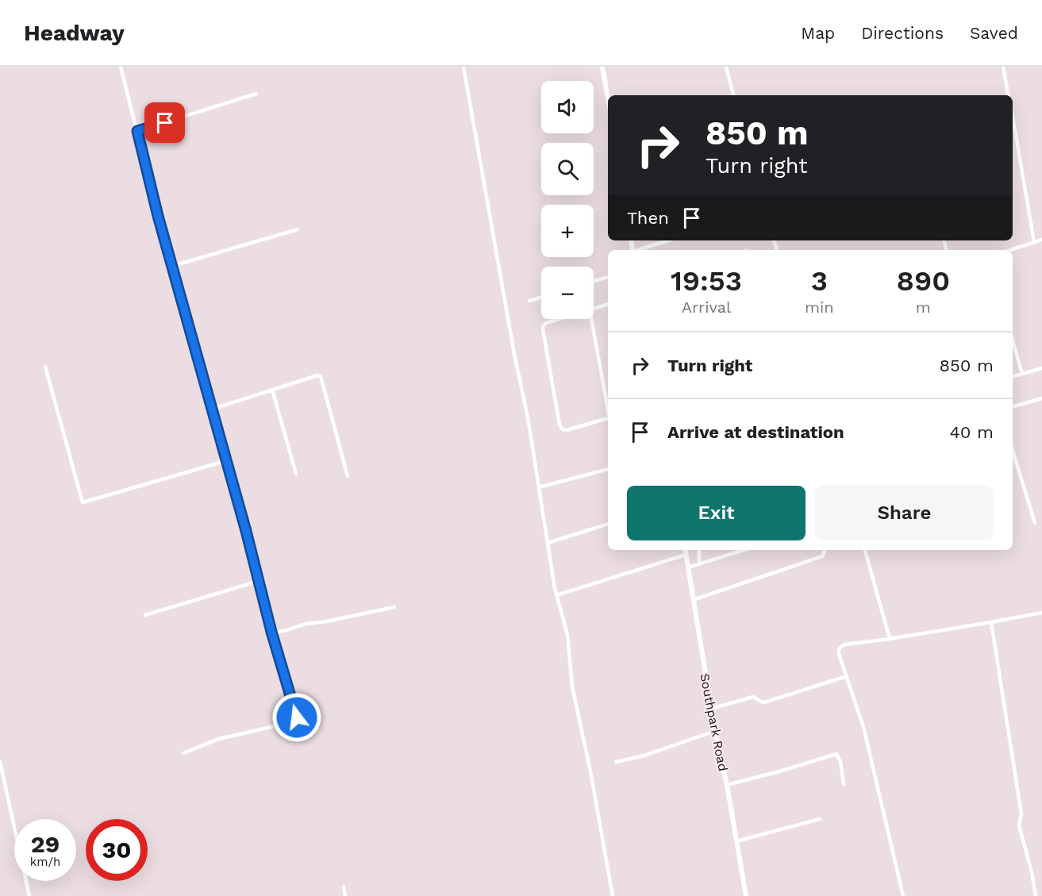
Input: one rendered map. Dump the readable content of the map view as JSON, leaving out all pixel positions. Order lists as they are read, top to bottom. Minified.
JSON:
{"streets":{"street":["Southpark Road"]},"page":{"header":"Headway","nav":["Map","Directions","Saved"],"map_buttons":["+","−"],"turn":["850 m","Turn right"],"then":"Then","eta":["19:53","Arrival","3","min","890","m"],"list":[{"name":"Turn right","value":"850 m"},{"name":"Arrive at destination","value":"40 m"}],"buttons":["Exit","Share"],"speed":"29 km/h","limit":"30"}}
